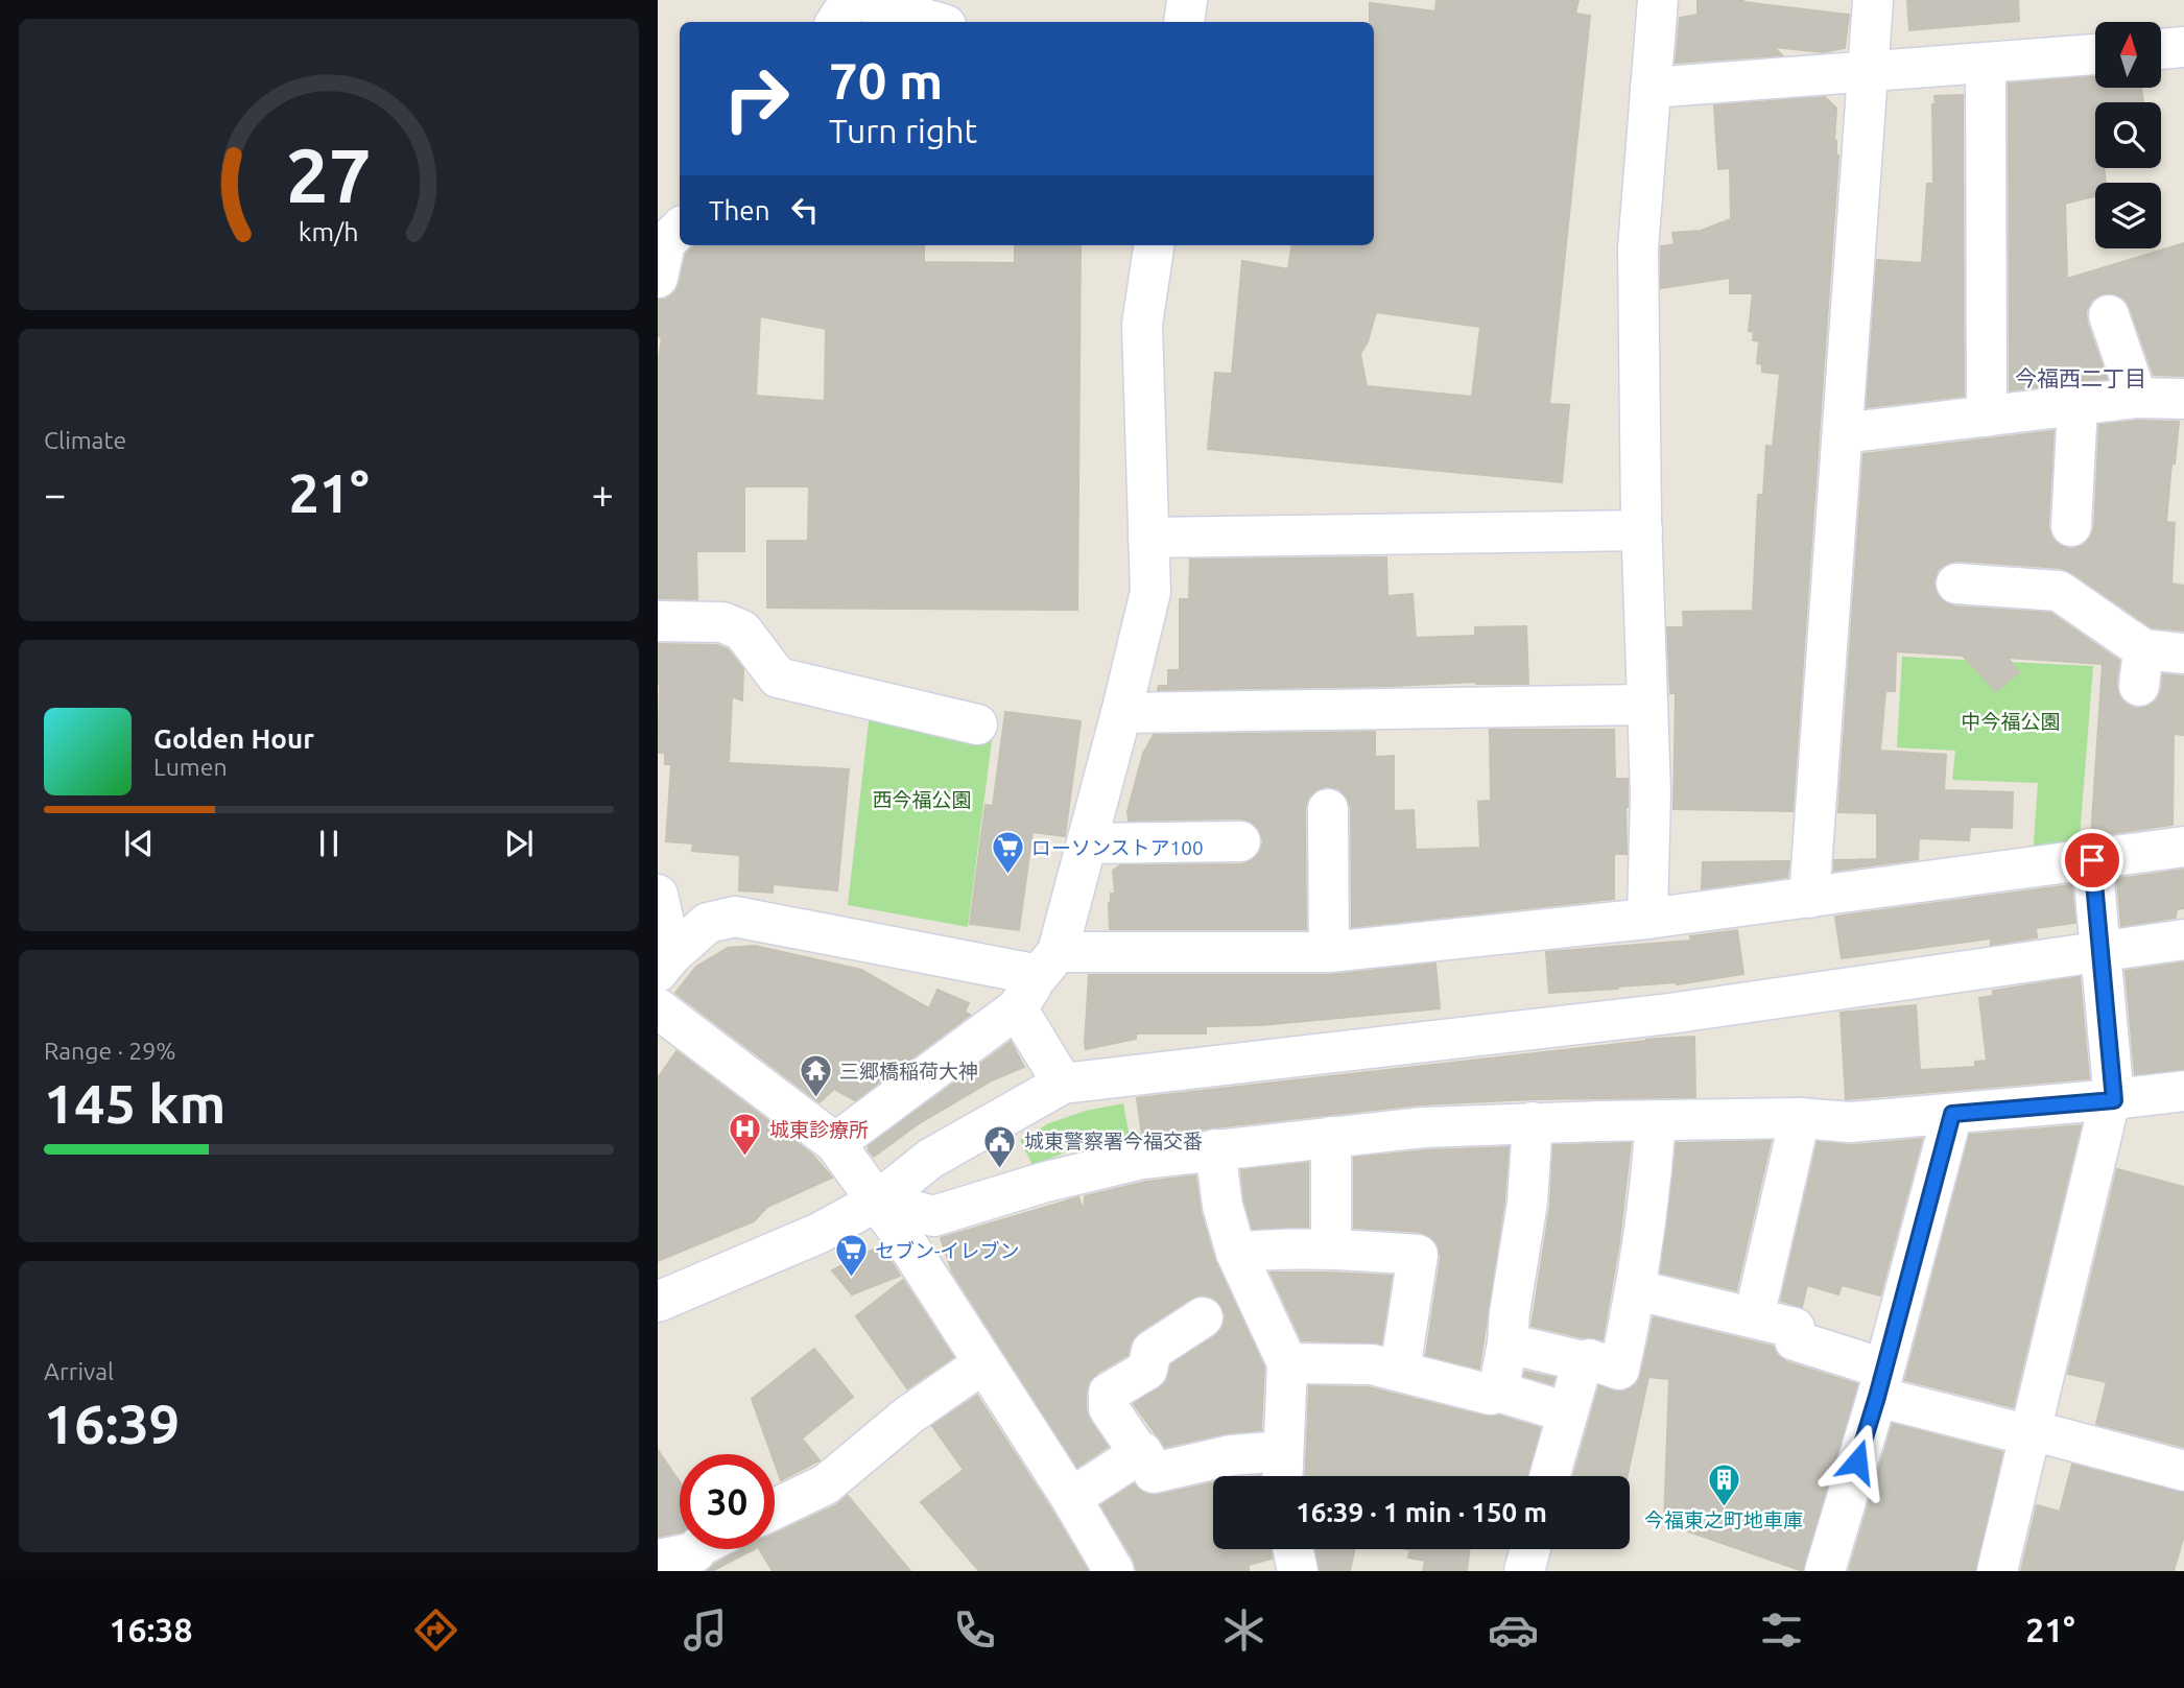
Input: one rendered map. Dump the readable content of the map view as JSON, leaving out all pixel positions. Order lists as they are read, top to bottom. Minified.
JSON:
{"districts":["今福西二丁目"],"parks":["中今福公園","西今福公園"],"places":{"supermarket":["ローソンストア100","セブン-イレブン"],"temple":["三郷橋稲荷大神"],"hospital":["城東診療所"],"public building":["城東警察署今福交番"],"building":["今福東之町地車庫"]},"north":"top","page":{"turn":["70 m","Turn right"],"then":"Then","tile":["Climate",["Range · 29%","145 km"],["Arrival","16:39"]],"heat":["−","21°","+"],"song":["Golden Hour","Lumen"],"limit":"30","trip":"16:39 · 1 min · 150 m","tabs":["16:38","21°"],"gauge":["27","km/h"]}}
